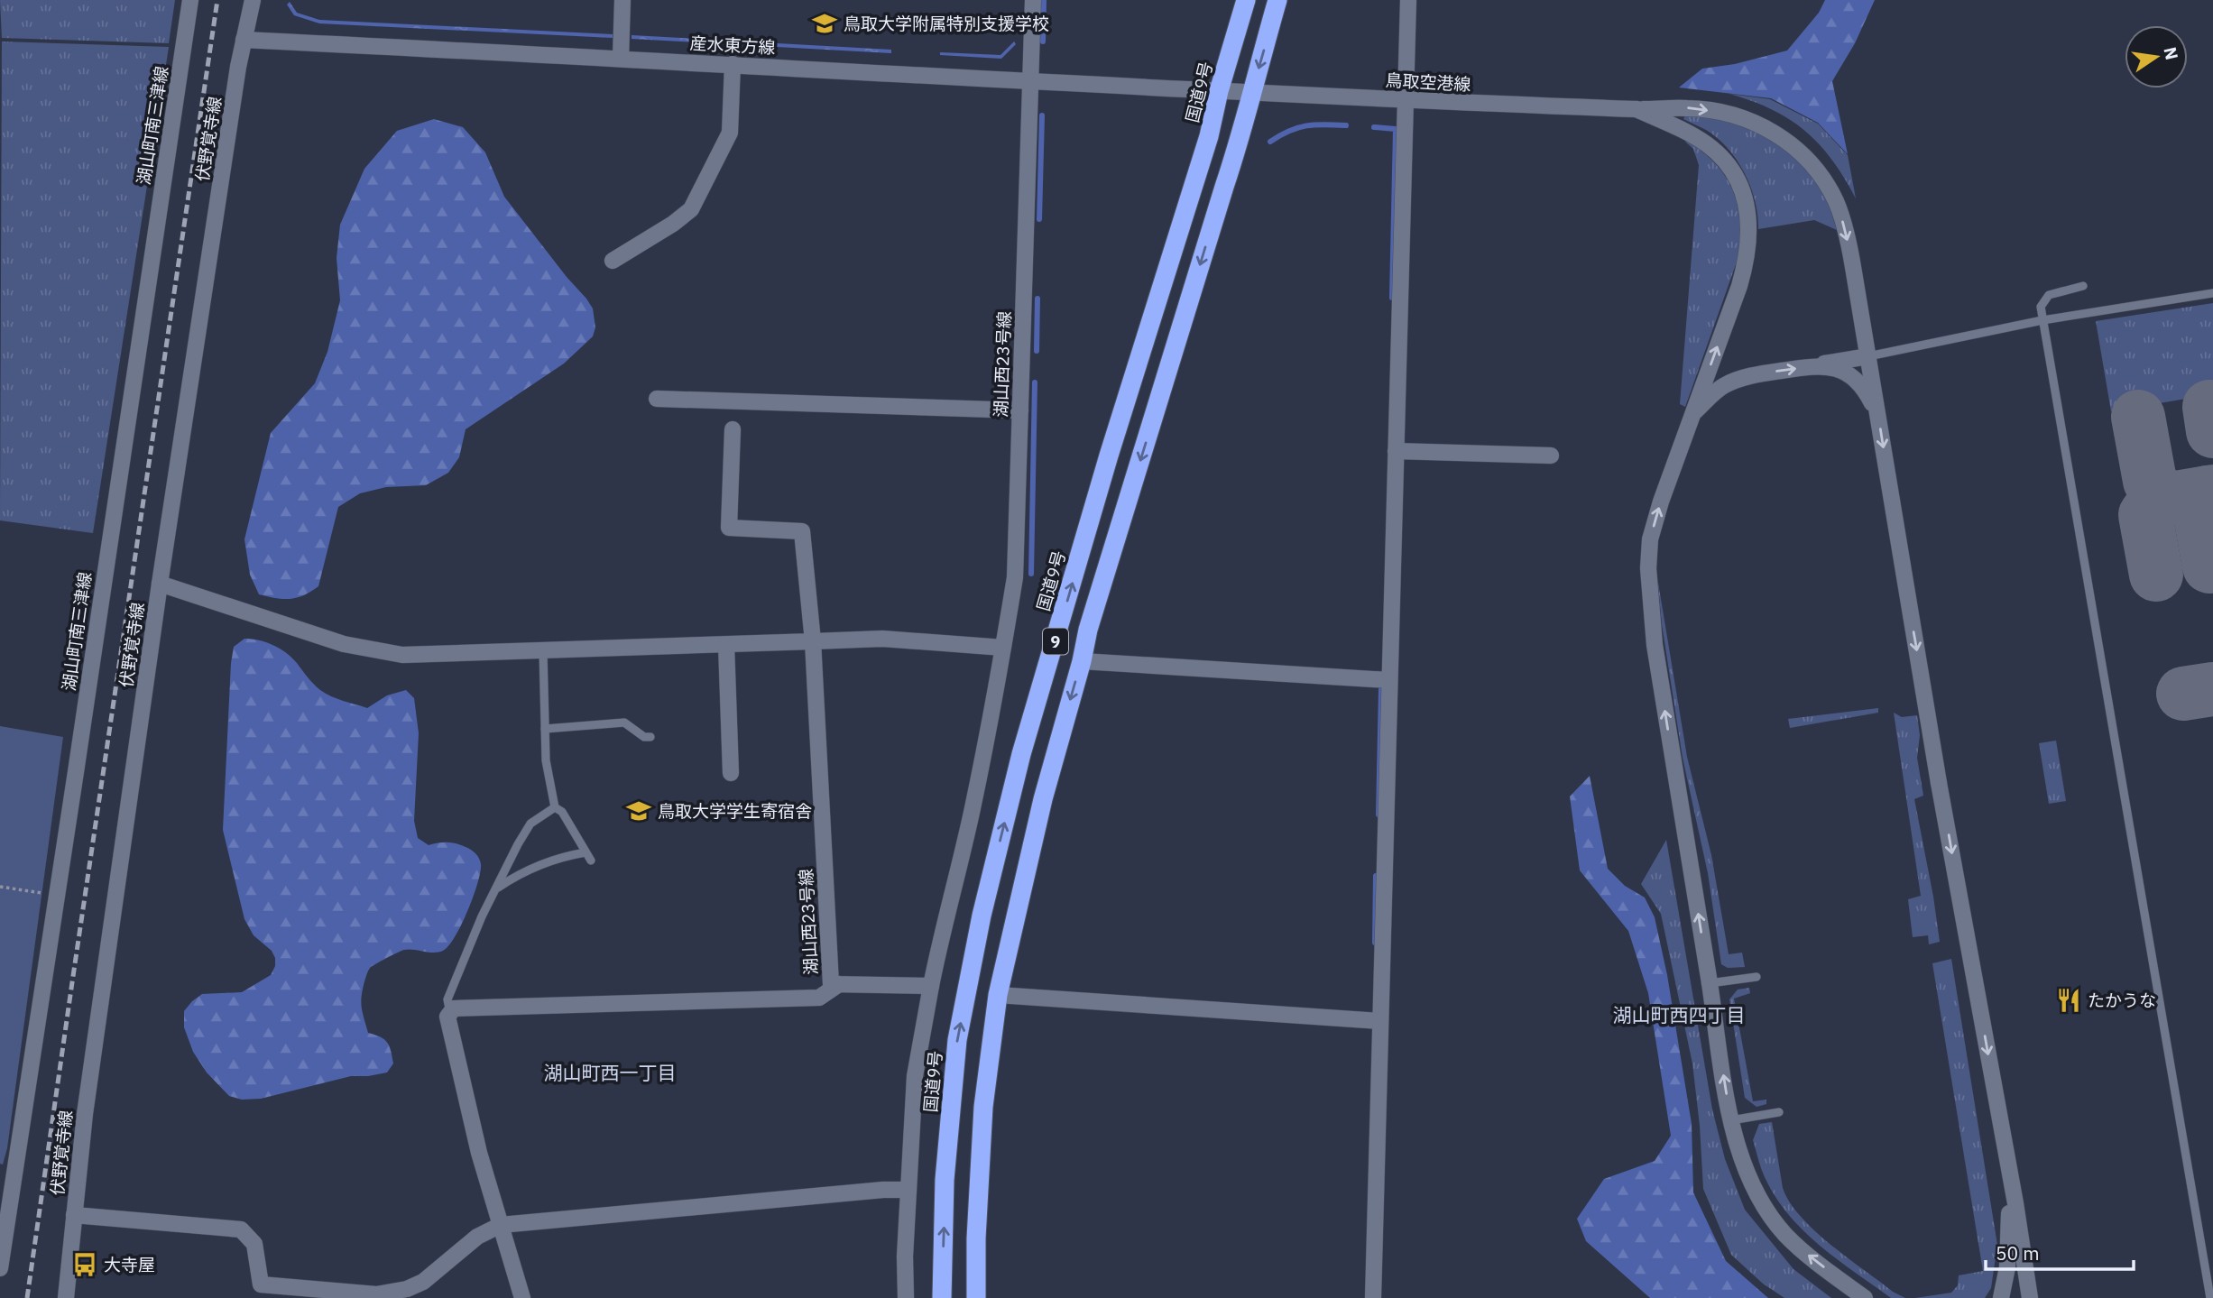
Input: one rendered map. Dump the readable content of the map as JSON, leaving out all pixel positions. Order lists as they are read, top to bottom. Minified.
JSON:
{"streets":{"highway":["国道9号","9"],"street":["産水東方線","鳥取空港線","湖山町南三津線","伏野覚寺線","湖山西23号線"]},"crossings":[["産水東方線","鳥取空港線"],["産水東方線","国道9号"],["産水東方線","伏野覚寺線"],["産水東方線","湖山西23号線"],["鳥取空港線","国道9号"],["鳥取空港線","9"]],"one_way":["鳥取空港線"],"districts":["湖山町西四丁目","湖山町西一丁目"],"places":{"school or university":["鳥取大学附属特別支援学校","鳥取大学学生寄宿舎"],"restaurant":["たかうな"],"bus stop":["大寺屋"]},"scale_bar":"50 m","north":"right"}
